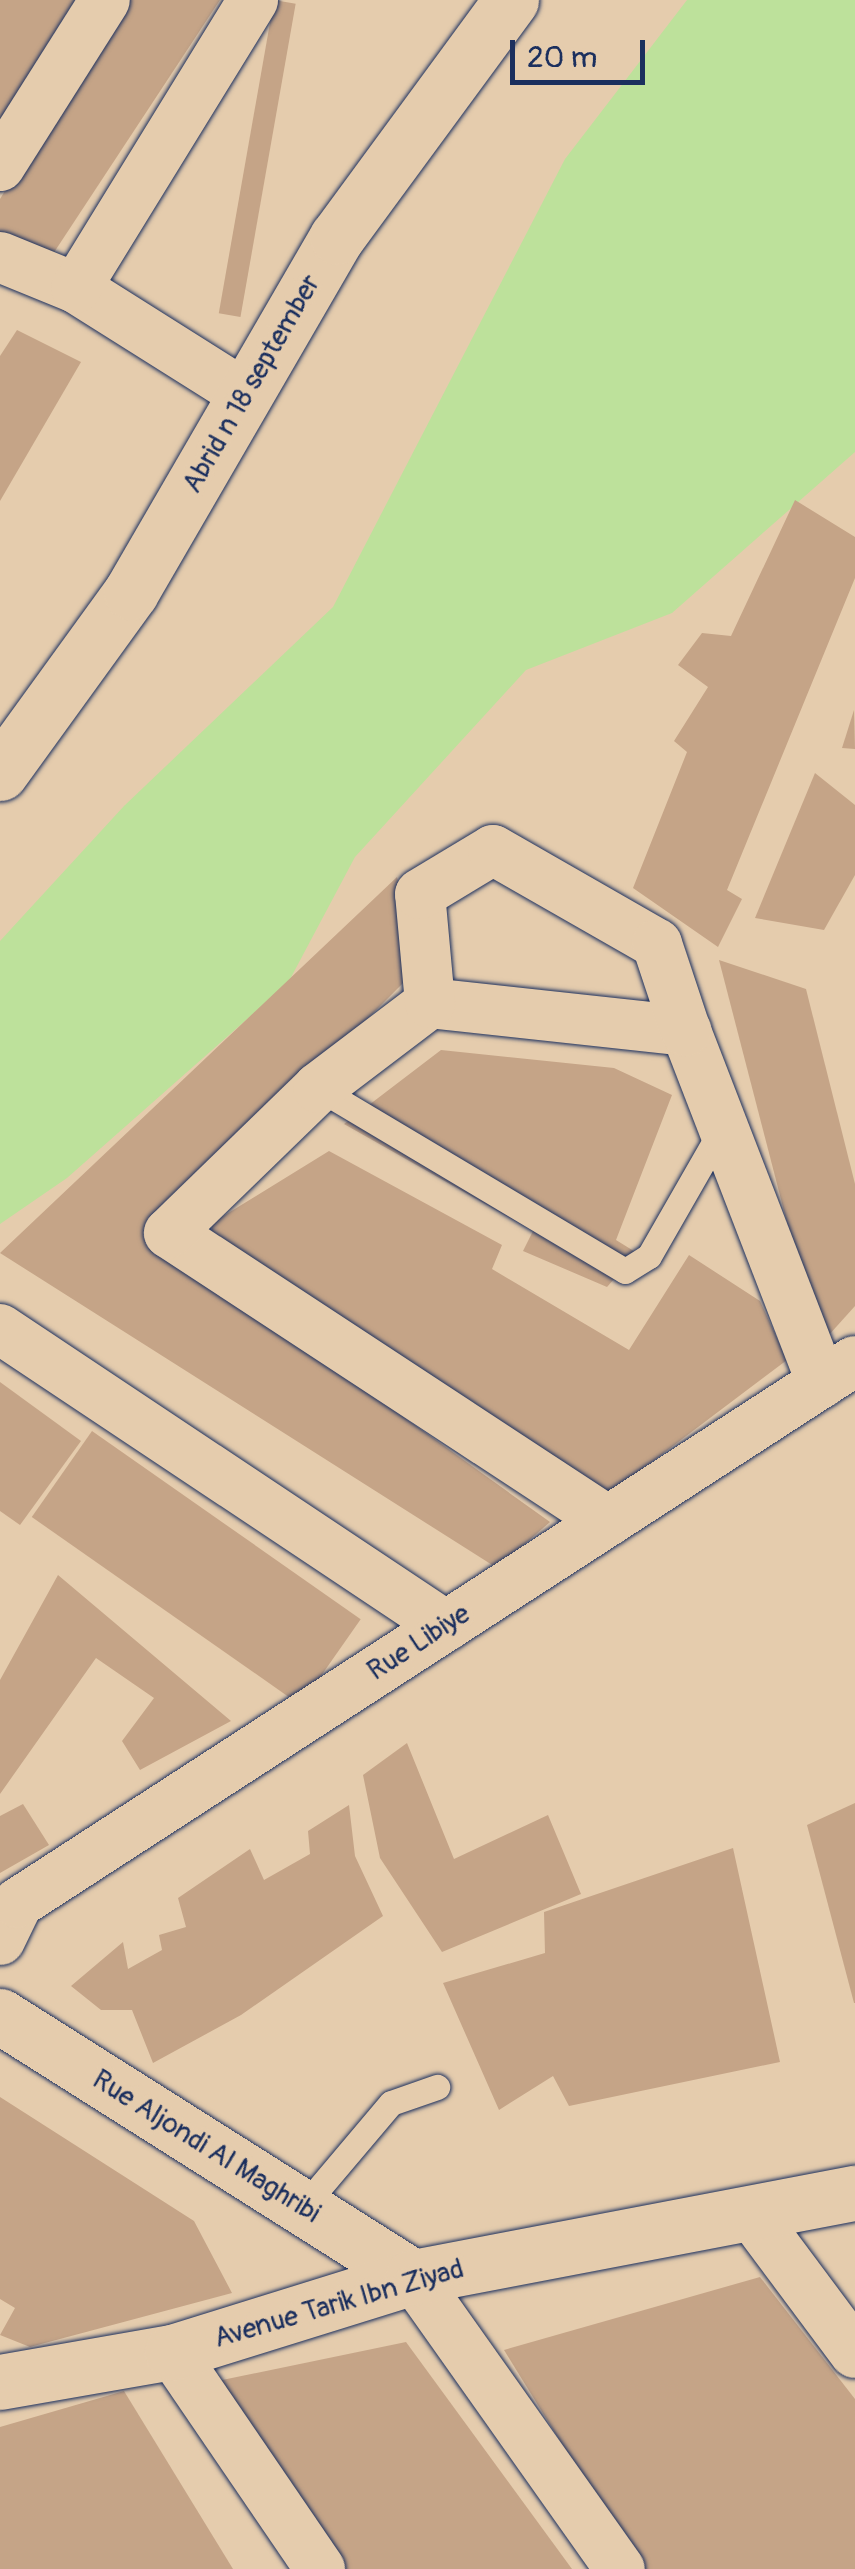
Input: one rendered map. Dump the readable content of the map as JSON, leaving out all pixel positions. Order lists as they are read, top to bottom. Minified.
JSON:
{"streets":{"street":["Abrid n 18 september","Rue Libiye","Rue Aljondi Al Maghribi","Avenue Tarik Ibn Ziyad"]},"crossings":[["Rue Aljondi Al Maghribi","Avenue Tarik Ibn Ziyad"]],"scale_bar":"20 m"}
